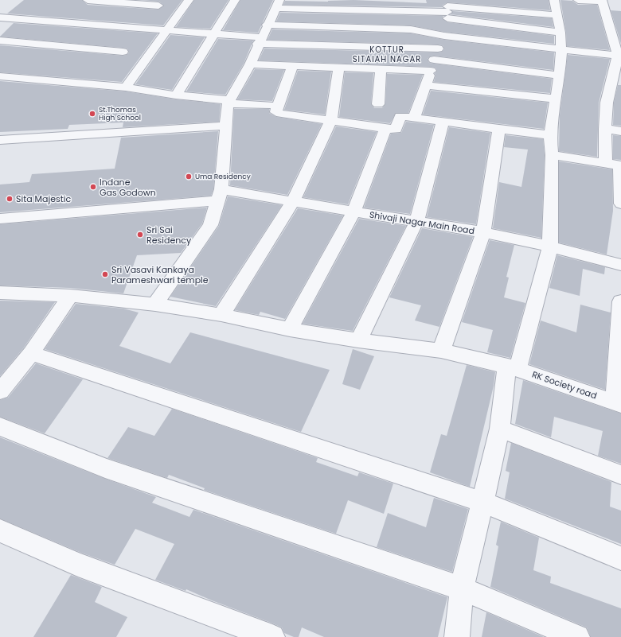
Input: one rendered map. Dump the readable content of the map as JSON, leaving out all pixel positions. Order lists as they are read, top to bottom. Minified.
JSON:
{"streets":{"street":["Shivaji Nagar Main Road","RK Society road"]},"districts":["KOTTUR SITAIAH NAGAR"],"places":["St.Thomas High School","Uma Residency","Indane Gas Godown","Sita Majestic","Sri Sai Residency","Sri Vasavi Kankaya Parameshwari temple"]}
